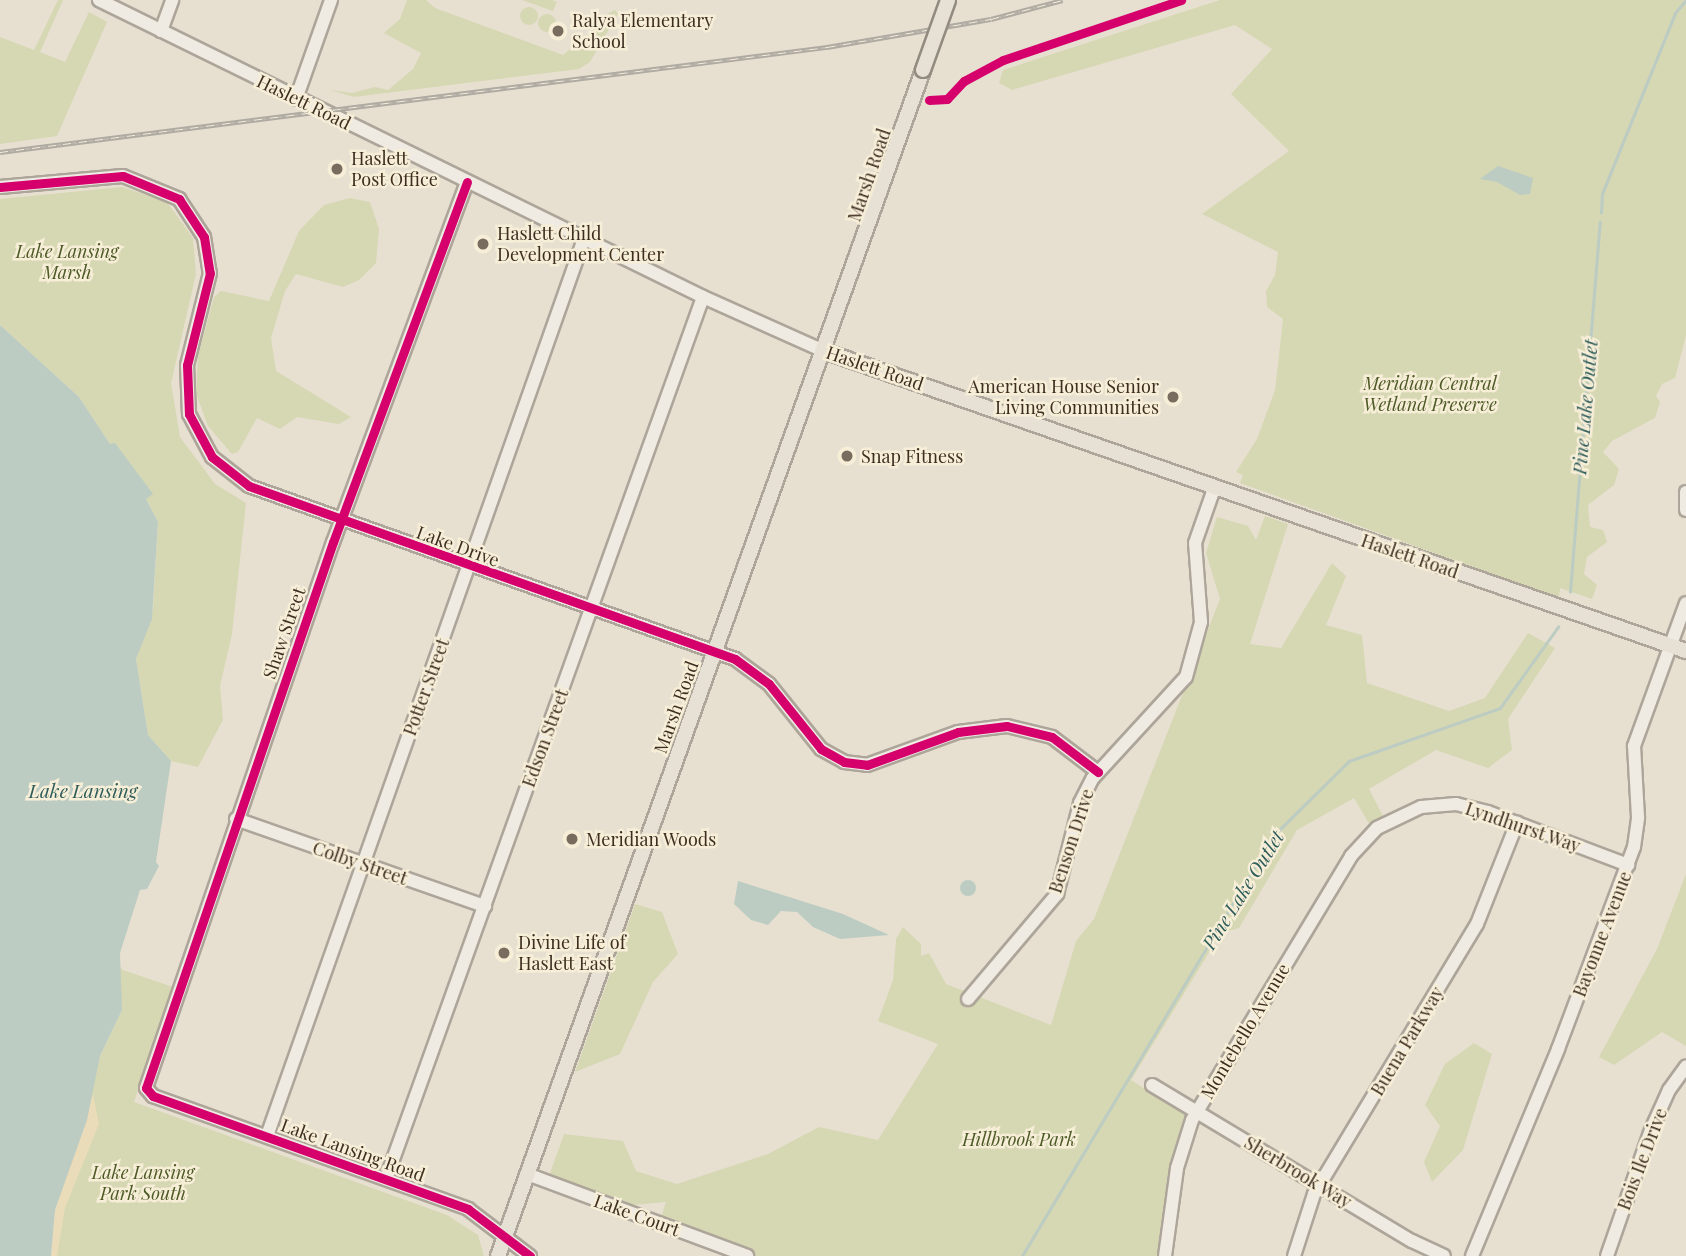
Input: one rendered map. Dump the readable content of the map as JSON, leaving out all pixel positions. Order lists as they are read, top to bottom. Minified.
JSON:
{"streets":{"main road":["Haslett Road","Marsh Road"],"street":["Lake Drive","Shaw Street","Potter Street","Edson Street","Lyndhurst Way","Benson Drive","Colby Street","Bayonne Avenue","Montebello Avenue","Buena Parkway","Lake Lansing Road","Bois Ile Drive","Sherbrook Way","Lake Court"]},"crossings":[["Haslett Road","Marsh Road"],["Haslett Road","Shaw Street"],["Haslett Road","Potter Street"],["Haslett Road","Edson Street"],["Haslett Road","Benson Drive"],["Haslett Road","Bayonne Avenue"],["Marsh Road","Lake Drive"],["Marsh Road","Lake Lansing Road"],["Marsh Road","Lake Court"],["Lake Drive","Shaw Street"],["Lake Drive","Potter Street"],["Lake Drive","Edson Street"],["Lake Drive","Benson Drive"],["Shaw Street","Colby Street"],["Shaw Street","Lake Lansing Road"],["Potter Street","Colby Street"],["Potter Street","Lake Lansing Road"],["Edson Street","Colby Street"],["Edson Street","Lake Lansing Road"],["Lyndhurst Way","Bayonne Avenue"],["Lyndhurst Way","Montebello Avenue"],["Lyndhurst Way","Buena Parkway"],["Montebello Avenue","Sherbrook Way"],["Buena Parkway","Sherbrook Way"]],"water":["Pine Lake Outlet","Lake Lansing"],"parks":["Lake Lansing Marsh","Meridian Central Wetland Preserve","Hillbrook Park","Lake Lansing Park South"],"places":["Ralya Elementary School","Haslett Post Office","Haslett Child Development Center","American House Senior Living Communities","Snap Fitness","Meridian Woods","Divine Life of Haslett East"]}
